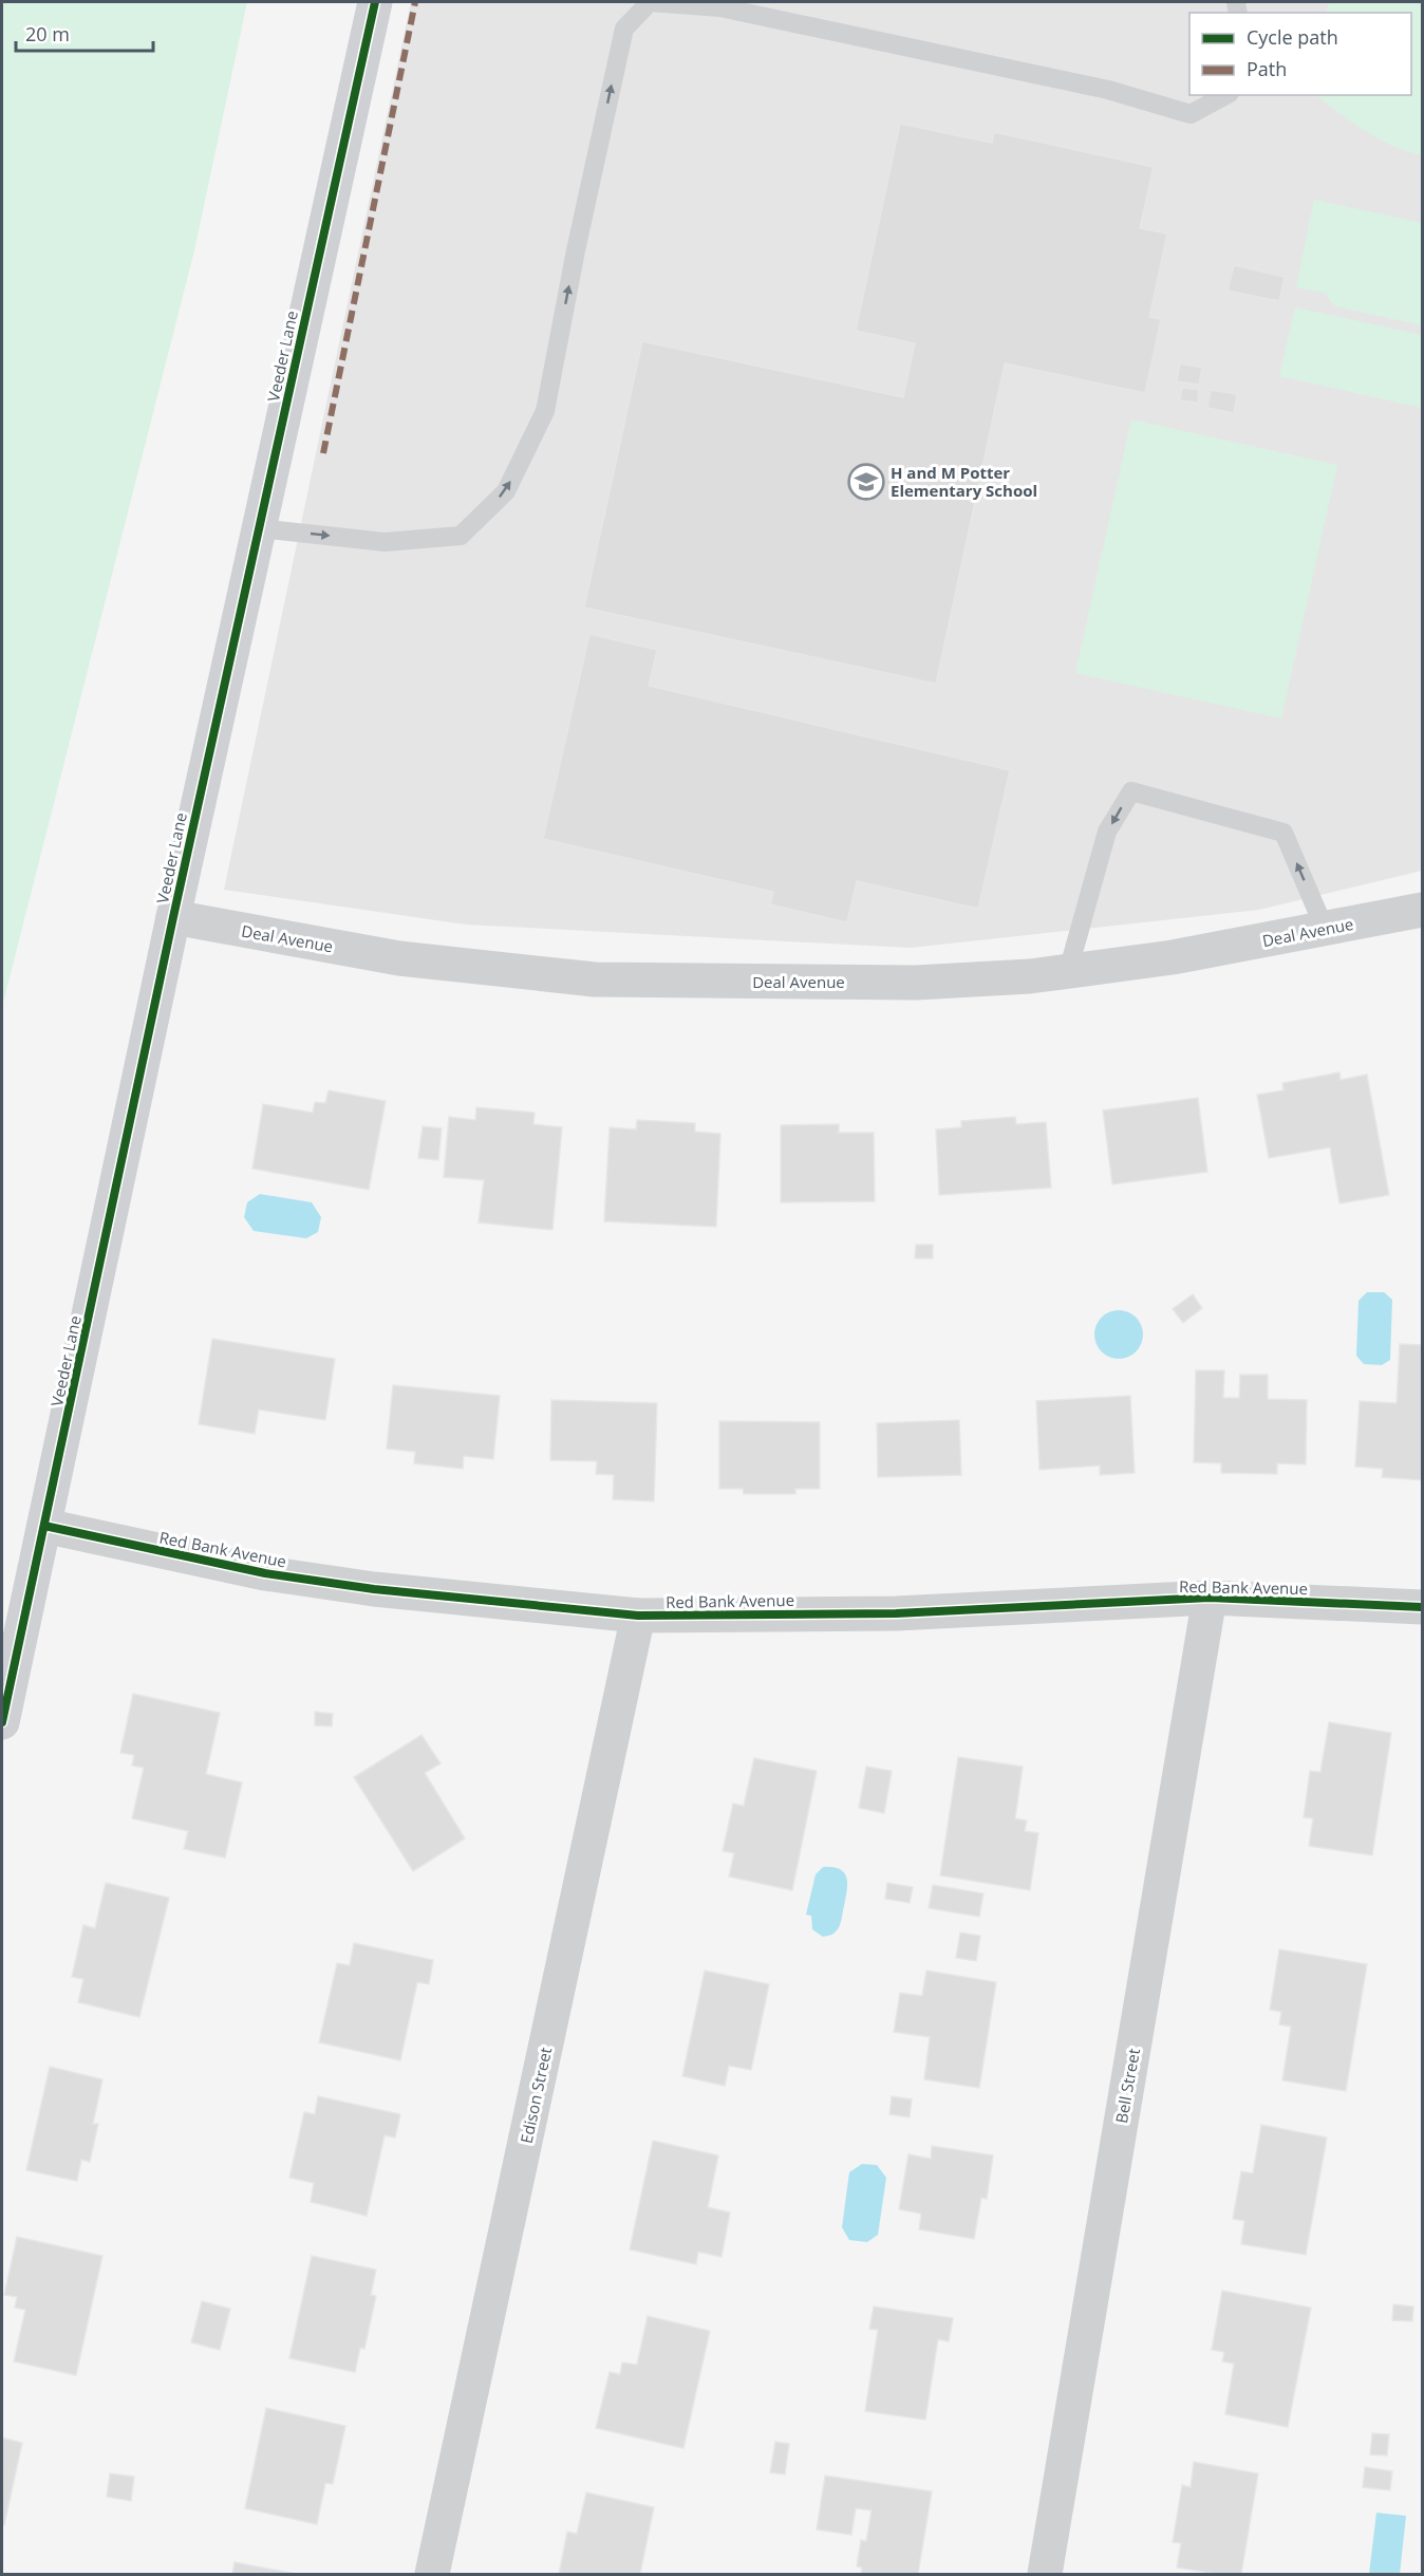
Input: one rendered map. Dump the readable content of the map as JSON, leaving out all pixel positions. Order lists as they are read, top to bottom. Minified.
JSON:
{"streets":{"street":["Veeder Lane","Deal Avenue","Red Bank Avenue","Bell Street","Edison Street"]},"crossings":[["Veeder Lane","Deal Avenue"],["Veeder Lane","Red Bank Avenue"],["Red Bank Avenue","Bell Street"],["Red Bank Avenue","Edison Street"]],"places":{"school or university":["H and M Potter Elementary School"]},"legend":["Cycle path","Path"],"scale_bar":"20 m"}
